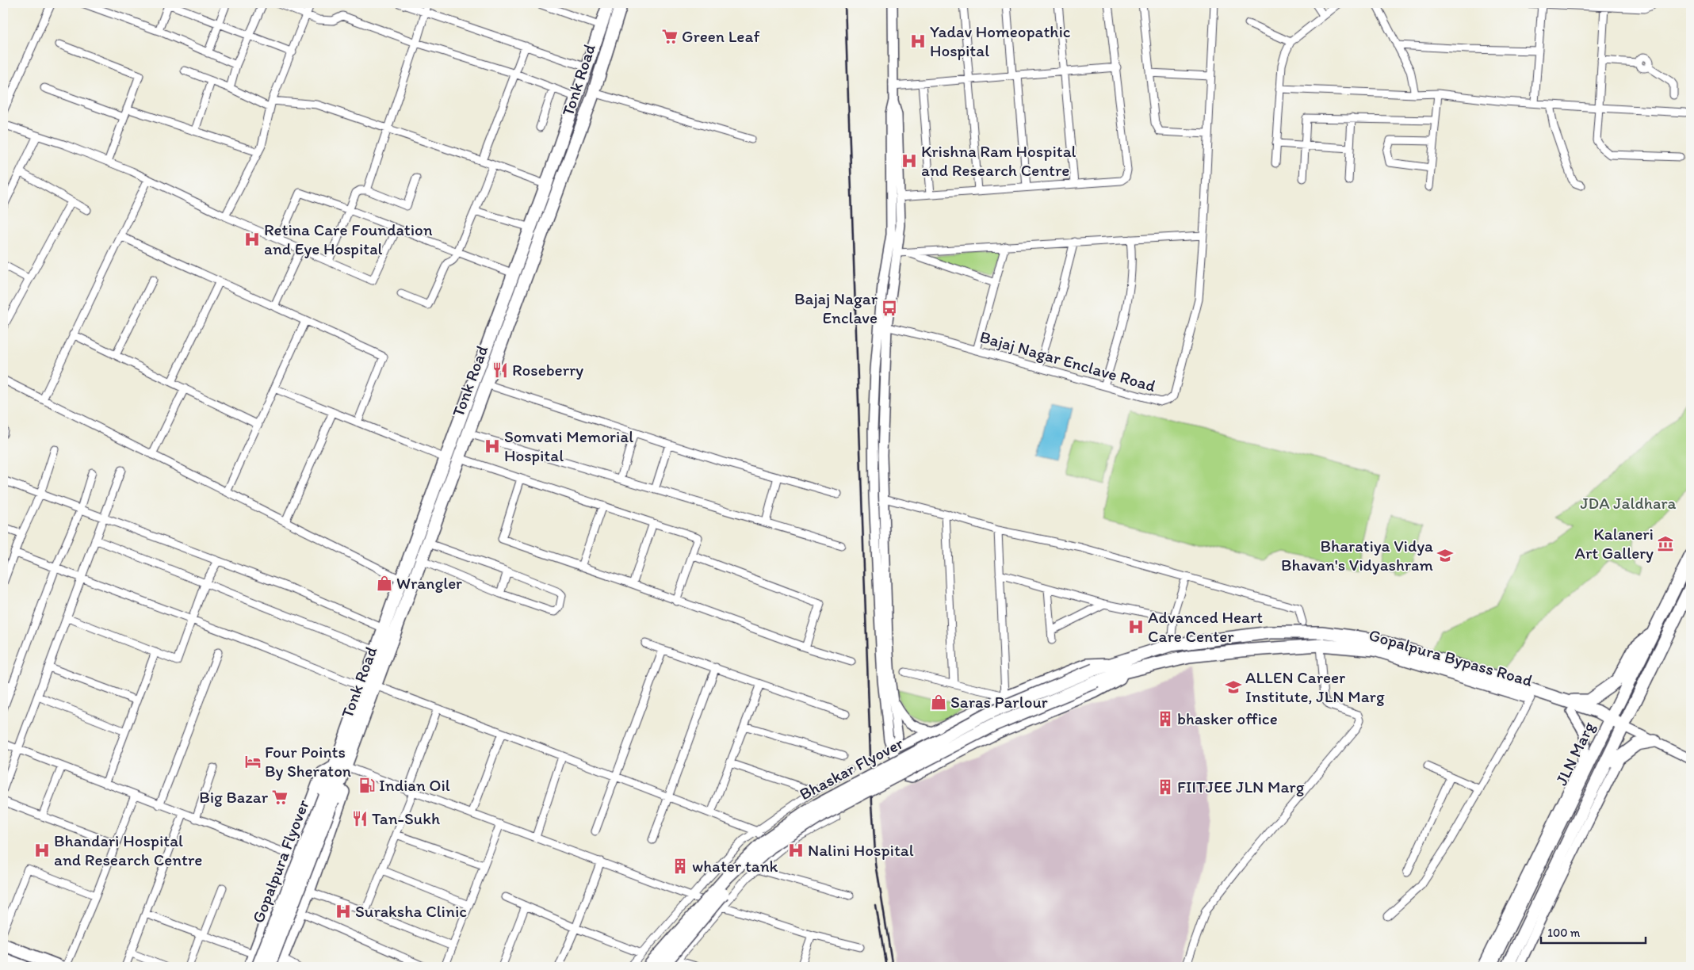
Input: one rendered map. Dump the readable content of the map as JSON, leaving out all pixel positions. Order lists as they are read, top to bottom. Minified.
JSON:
{"streets":{"main road":["Tonk Road","Gopalpura Bypass Road","JLN Marg","Bhaskar Flyover","Gopalpura Flyover"],"street":["Bajaj Nagar Enclave Road"]},"crossings":[["Tonk Road","Gopalpura Flyover"],["Gopalpura Bypass Road","JLN Marg"],["Gopalpura Bypass Road","Bhaskar Flyover"]],"parks":["JDA Jaldhara"],"places":{"supermarket":["Green Leaf","Big Bazar"],"hospital":["Yadav Homeopathic Hospital","Krishna Ram Hospital and Research Centre","Retina Care Foundation and Eye Hospital","Somvati Memorial Hospital","Advanced Heart Care Center","Bhandari Hospital and Research Centre","Nalini Hospital","Suraksha Clinic"],"bus stop":["Bajaj Nagar Enclave"],"restaurant":["Roseberry","Tan-Sukh"],"museum":["Kalaneri Art Gallery"],"school or university":["Bharatiya Vidya Bhavan's Vidyashram","ALLEN Career Institute, JLN Marg"],"shop":["Wrangler","Saras Parlour"],"building":["bhasker office","FIITJEE JLN Marg","whater tank"],"hotel":["Four Points By Sheraton"],"fuel station":["Indian Oil"]},"scale_bar":"100 m"}
